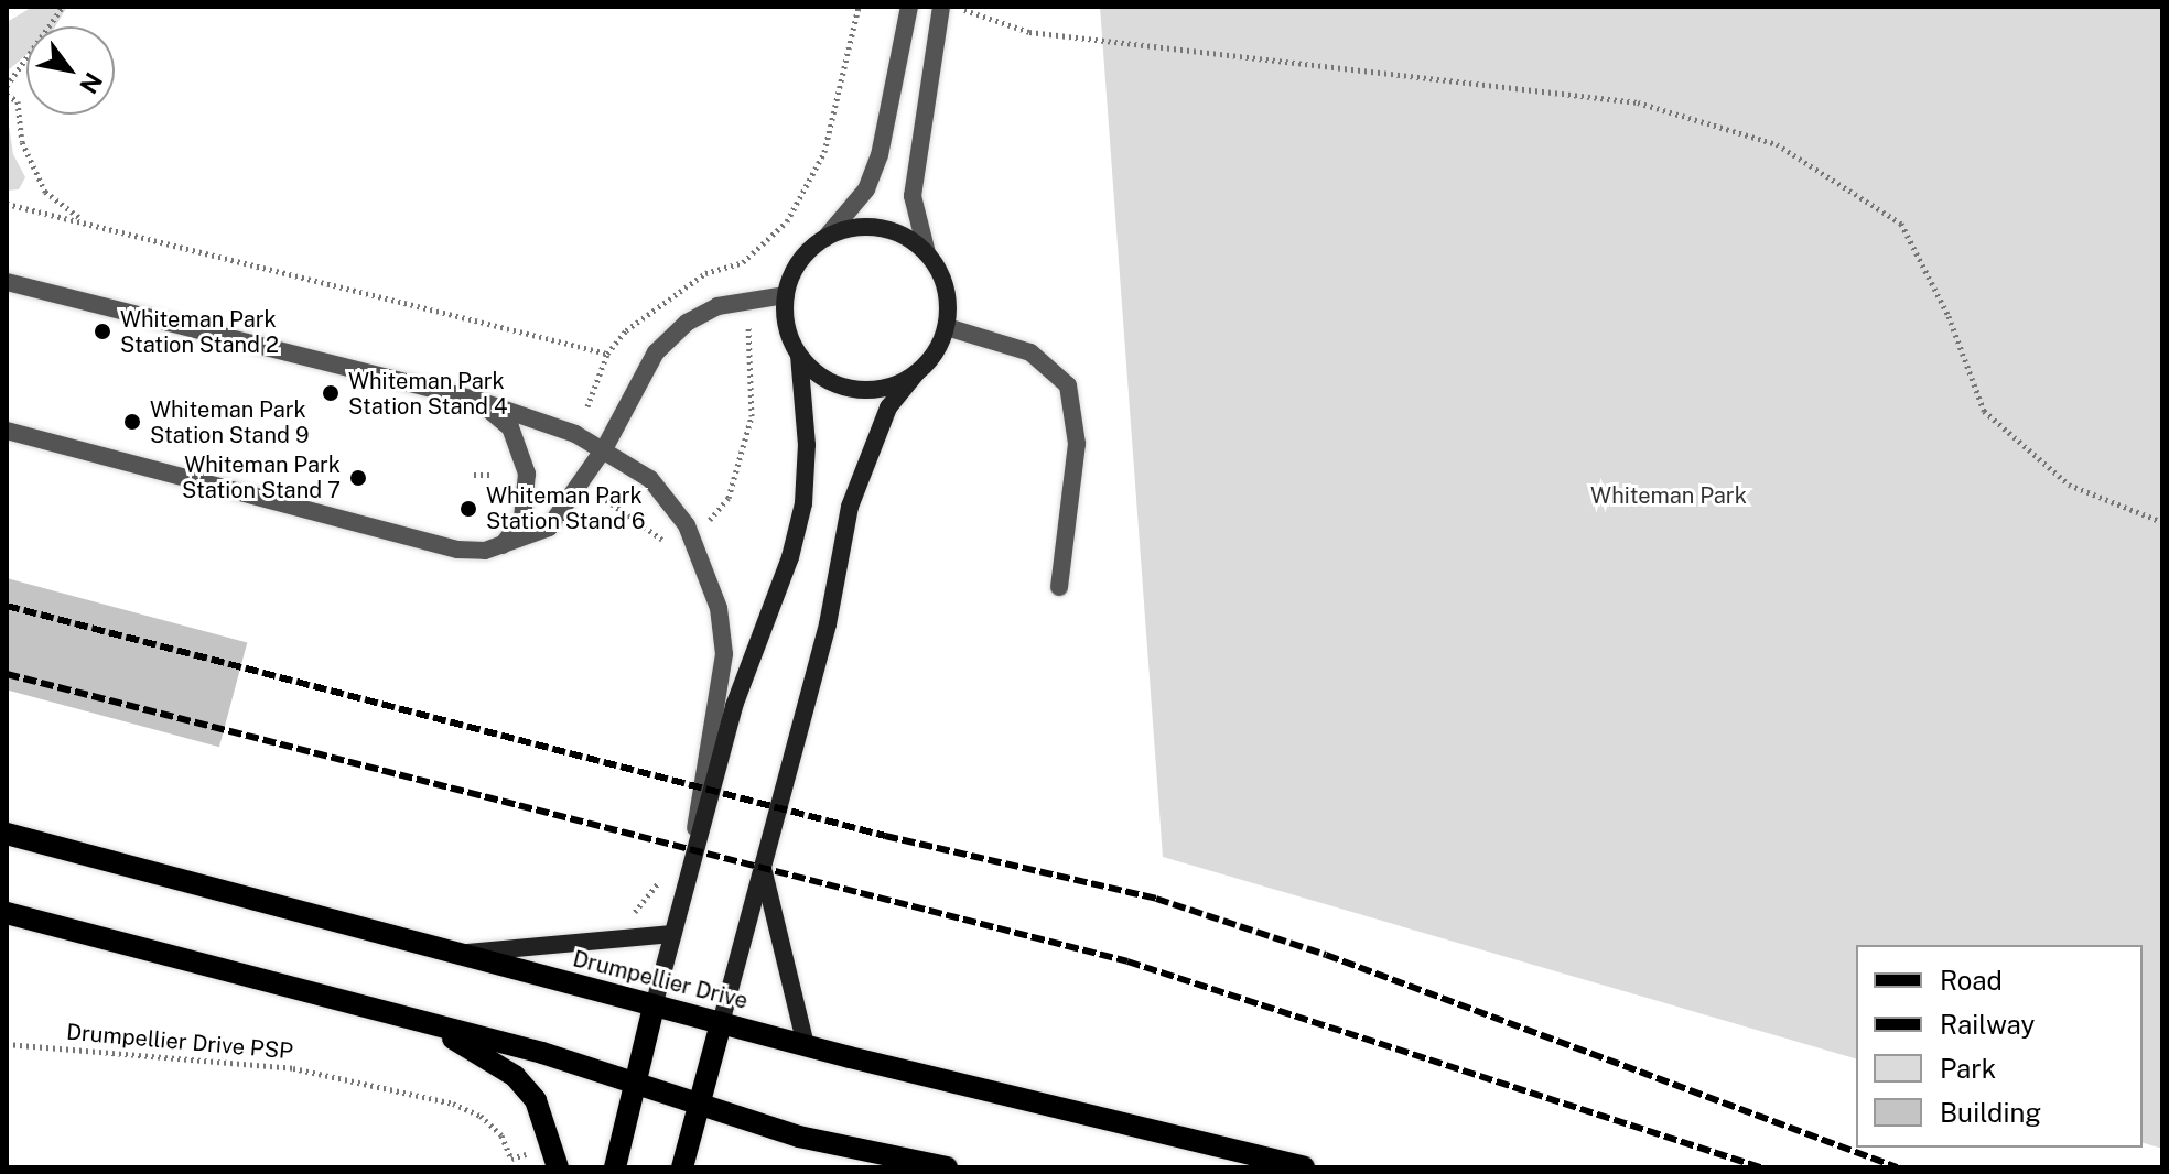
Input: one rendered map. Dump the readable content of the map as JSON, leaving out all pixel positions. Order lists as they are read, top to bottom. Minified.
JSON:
{"streets":{"main road":["Drumpellier Drive"],"path":["Drumpellier Drive PSP"]},"parks":["Whiteman Park"],"places":["Whiteman Park Station Stand 2","Whiteman Park Station Stand 4","Whiteman Park Station Stand 9","Whiteman Park Station Stand 7","Whiteman Park Station Stand 6"],"legend":["Road","Railway","Park","Building"],"north":"bottom right"}
